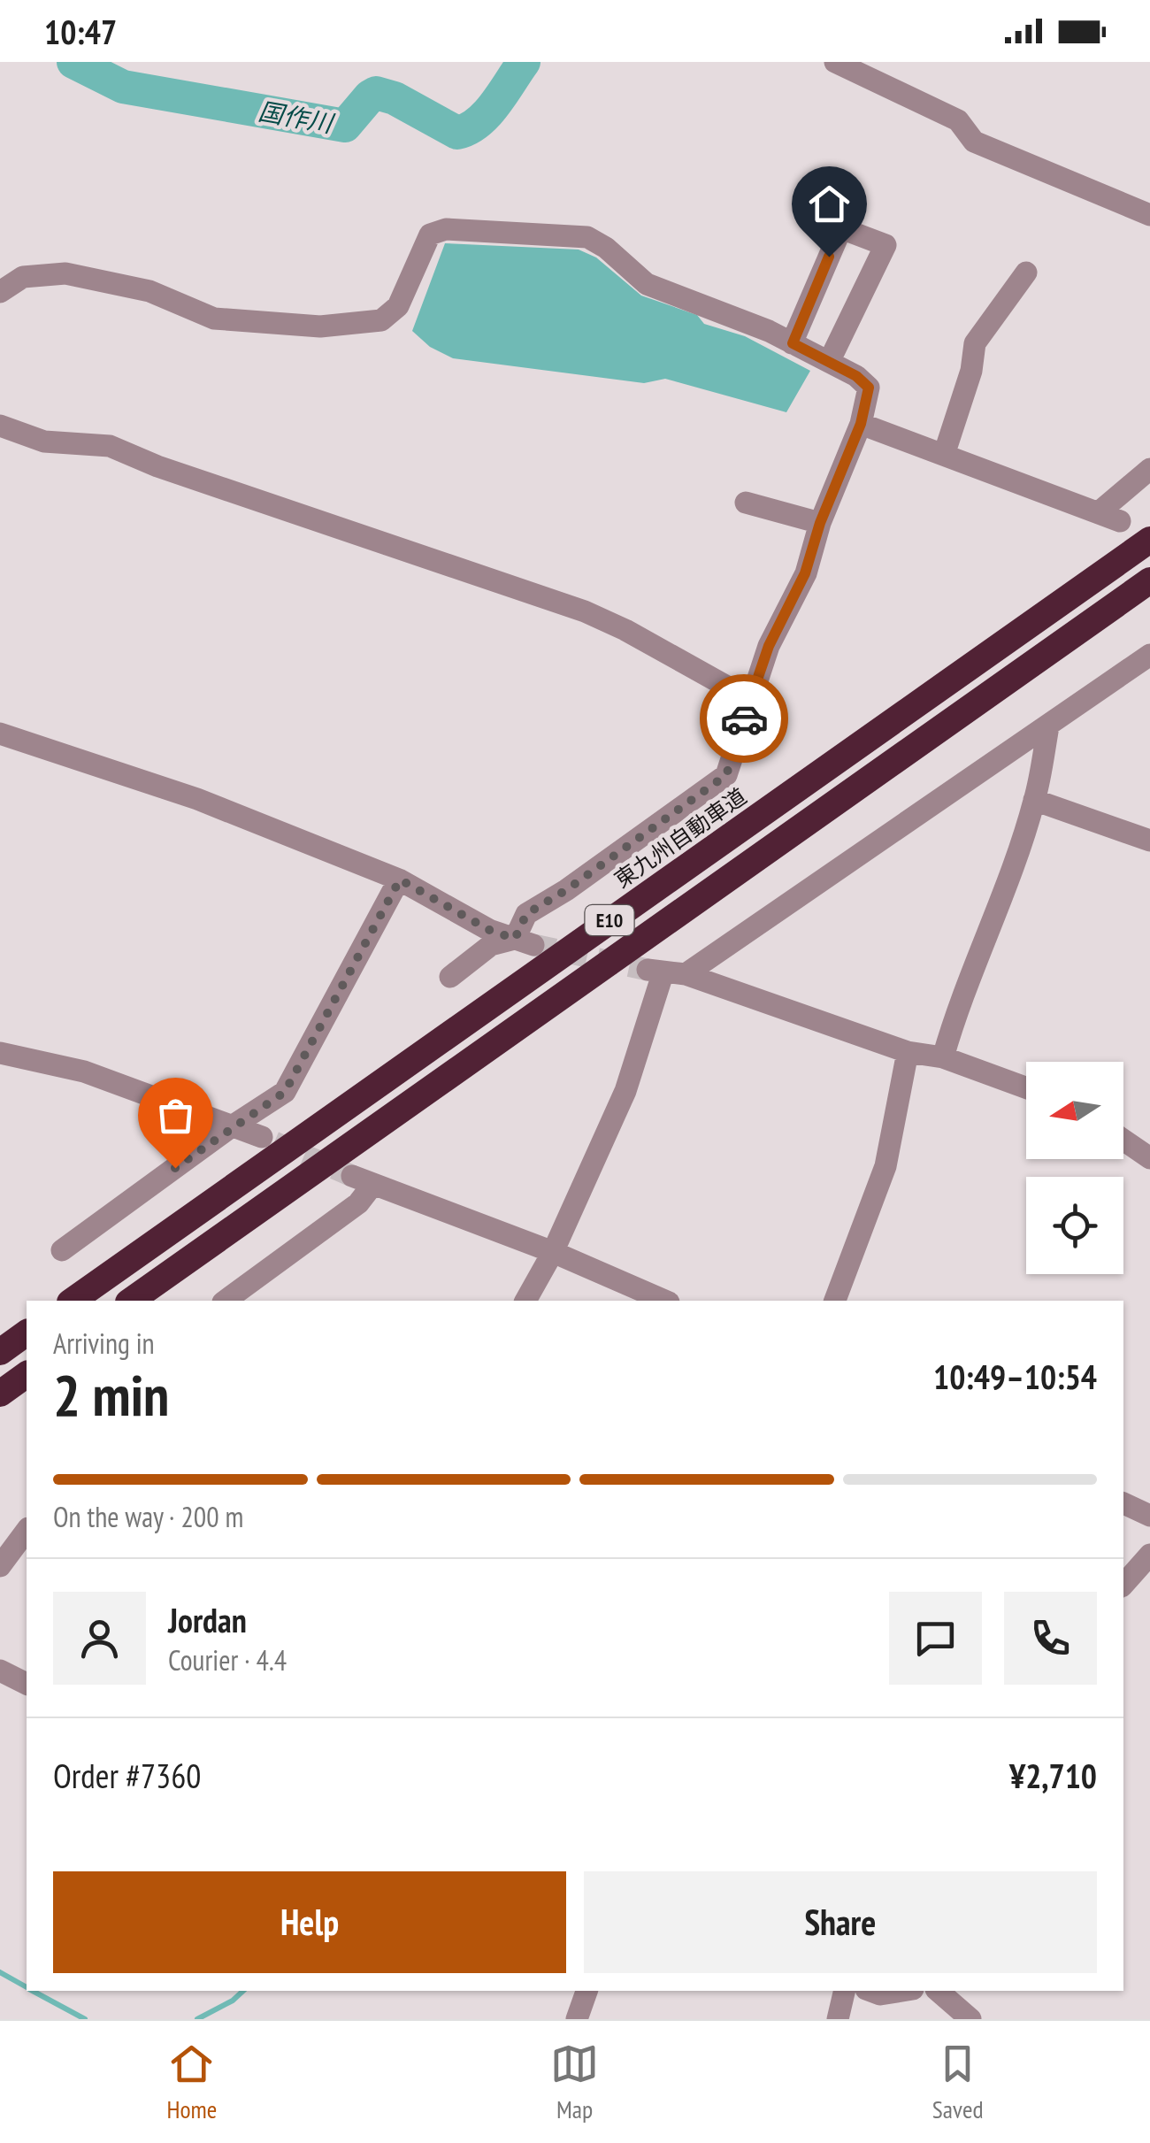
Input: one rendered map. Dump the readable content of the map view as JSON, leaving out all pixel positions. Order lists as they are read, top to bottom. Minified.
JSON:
{"streets":{"highway":["東九州自動車道","E10"]},"water":["国作川"],"north":"left","page":{"status":"10:47","heading":["2 min","Arriving in","10:49–10:54"],"panel":["Jordan","Courier · 4.4","Order #7360","¥2,710"],"bar":"On the way · 200 m","buttons":["Help","Share"],"tabs":["Home","Map","Saved"]}}
